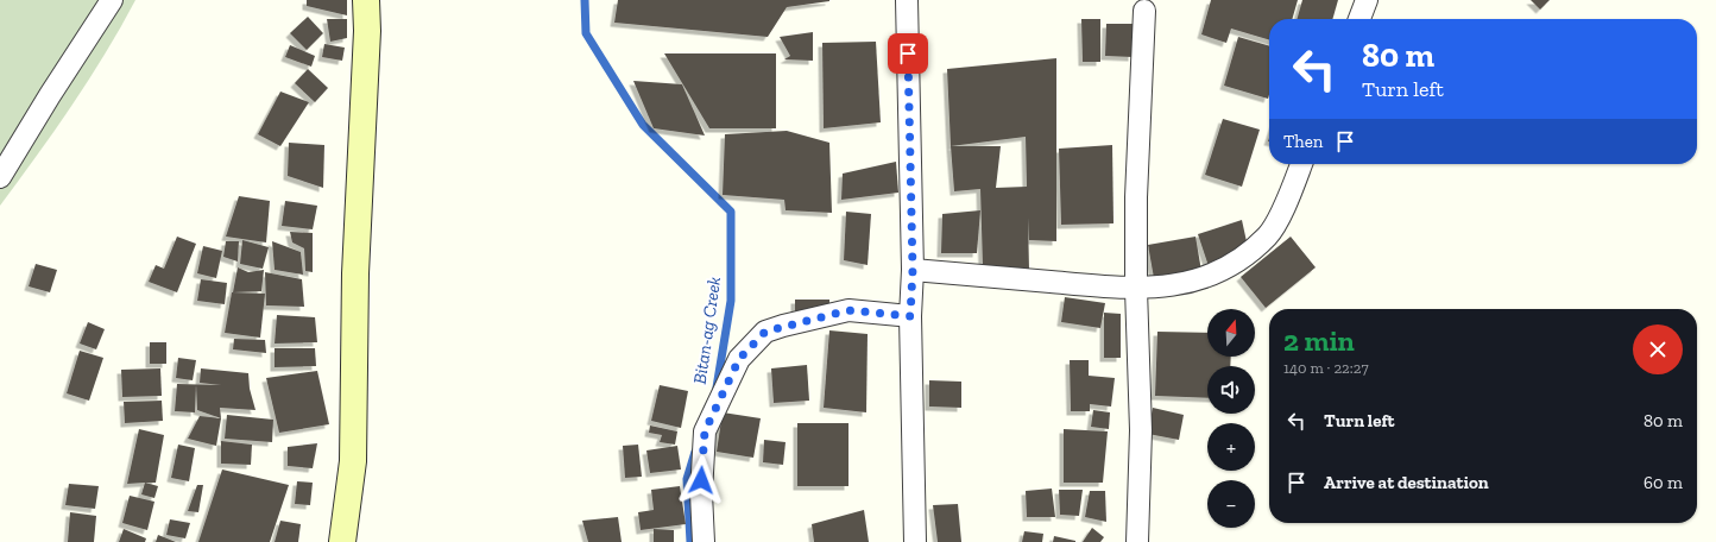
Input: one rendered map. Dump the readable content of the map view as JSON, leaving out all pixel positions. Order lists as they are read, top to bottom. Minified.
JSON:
{"water":["Bitan-ag Creek"],"north":"top","page":{"turn":["80 m","Turn left"],"then":"Then","map_buttons":["+","−"],"heading":["2 min","140 m · 22:27"],"list":[{"name":"Turn left","value":"80 m"},{"name":"Arrive at destination","value":"60 m"}]}}
